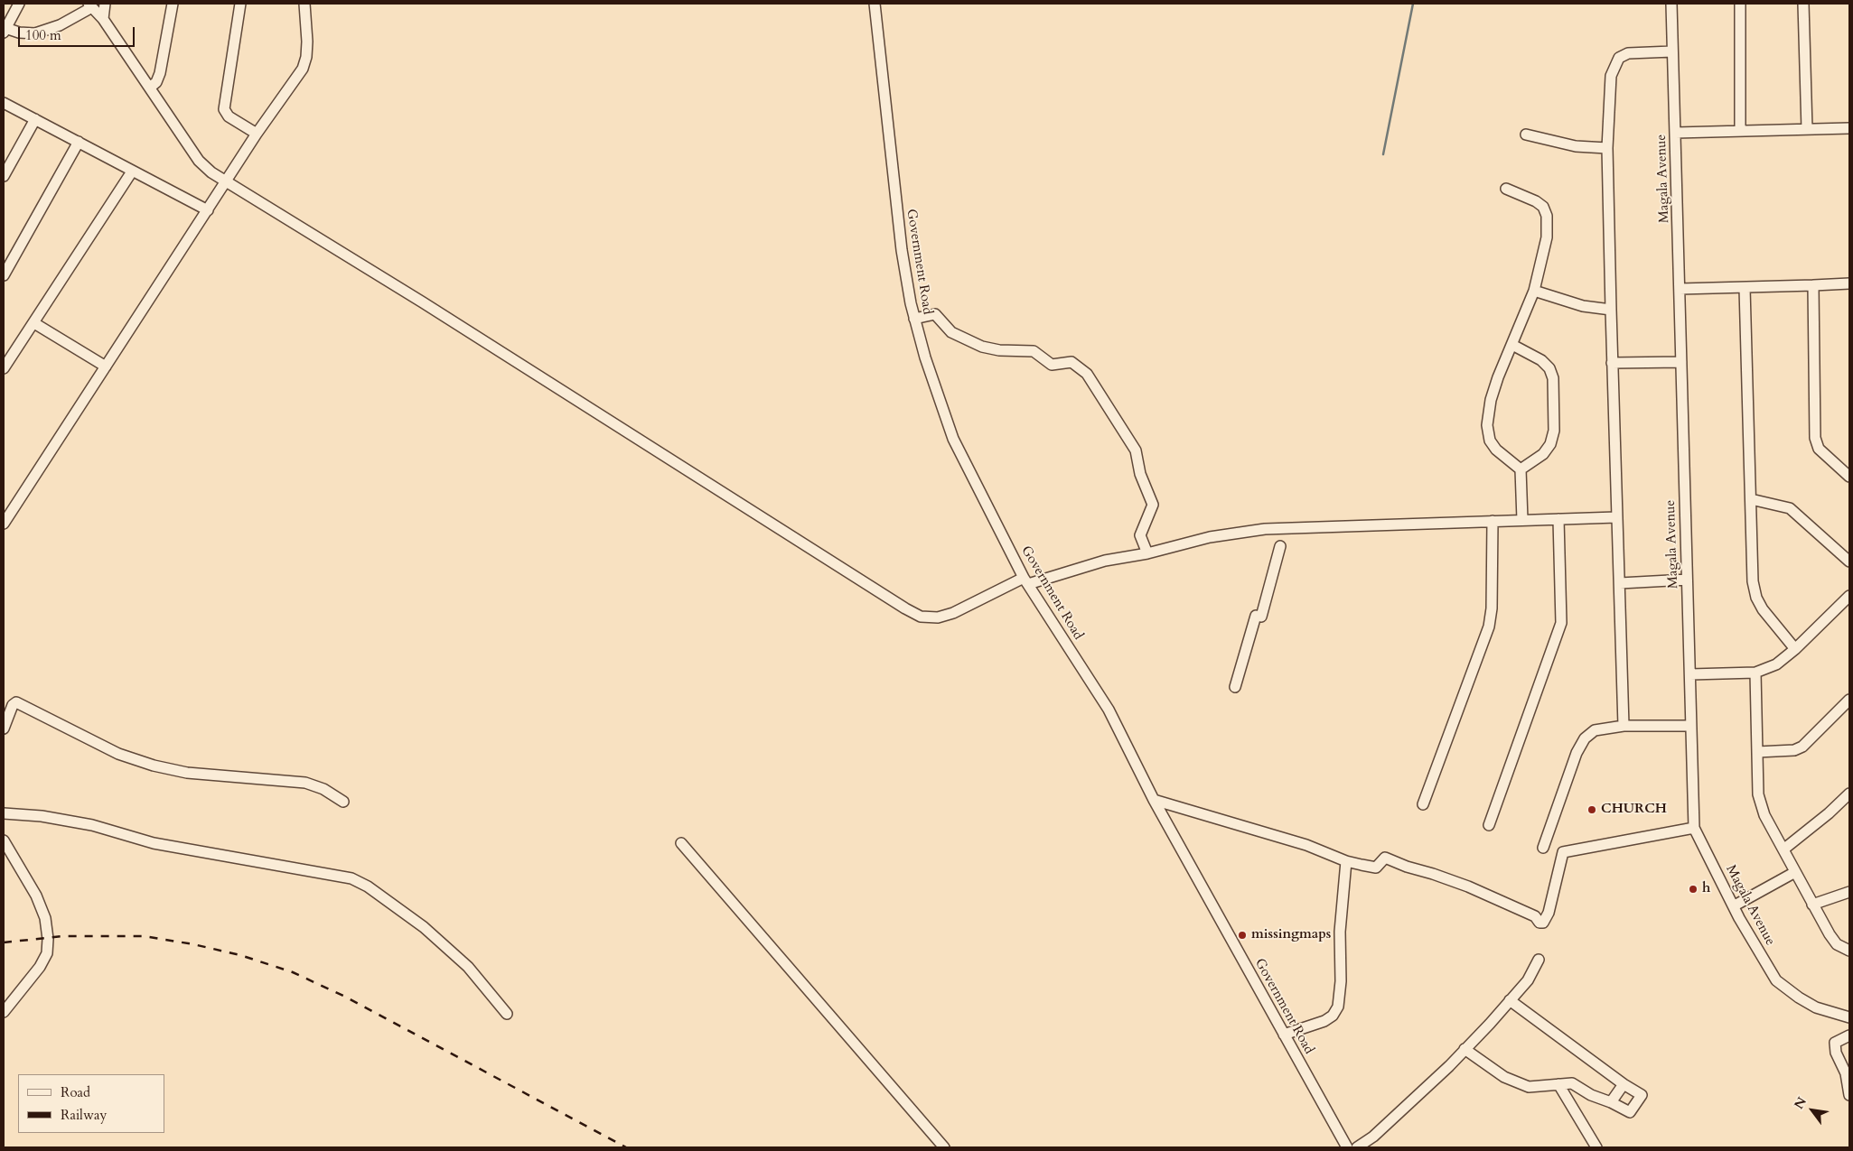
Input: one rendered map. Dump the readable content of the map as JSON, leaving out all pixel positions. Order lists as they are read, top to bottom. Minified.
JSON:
{"streets":{"street":["Magala Avenue","Government Road"]},"places":["CHURCH","h","missingmaps"],"legend":["Road","Railway"],"scale_bar":"100 m","north":"top left"}
